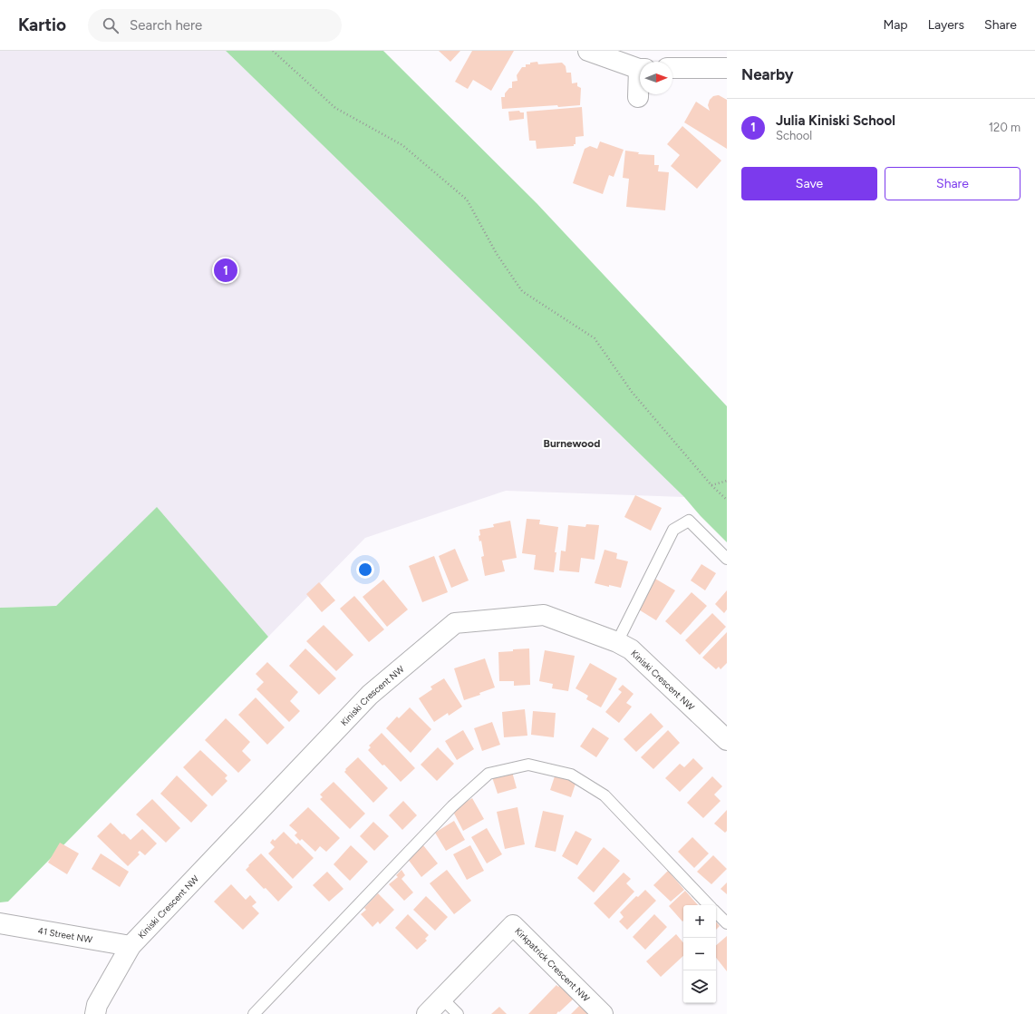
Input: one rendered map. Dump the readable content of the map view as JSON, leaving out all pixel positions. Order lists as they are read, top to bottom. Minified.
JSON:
{"streets":{"street":["Kiniski Crescent NW","41 Street NW","Kirkpatrick Crescent NW"]},"crossings":[["Kiniski Crescent NW","41 Street NW"]],"districts":["Burnewood"],"north":"right","page":{"header":"Kartio","search":"Search here","nav":["Map","Layers","Share"],"heading":"Nearby","list":[{"mark":"1","name":"Julia Kiniski School","note":"School","value":"120 m"}],"buttons":["Save","Share"],"pins":"1","map_buttons":["+","−"]}}
